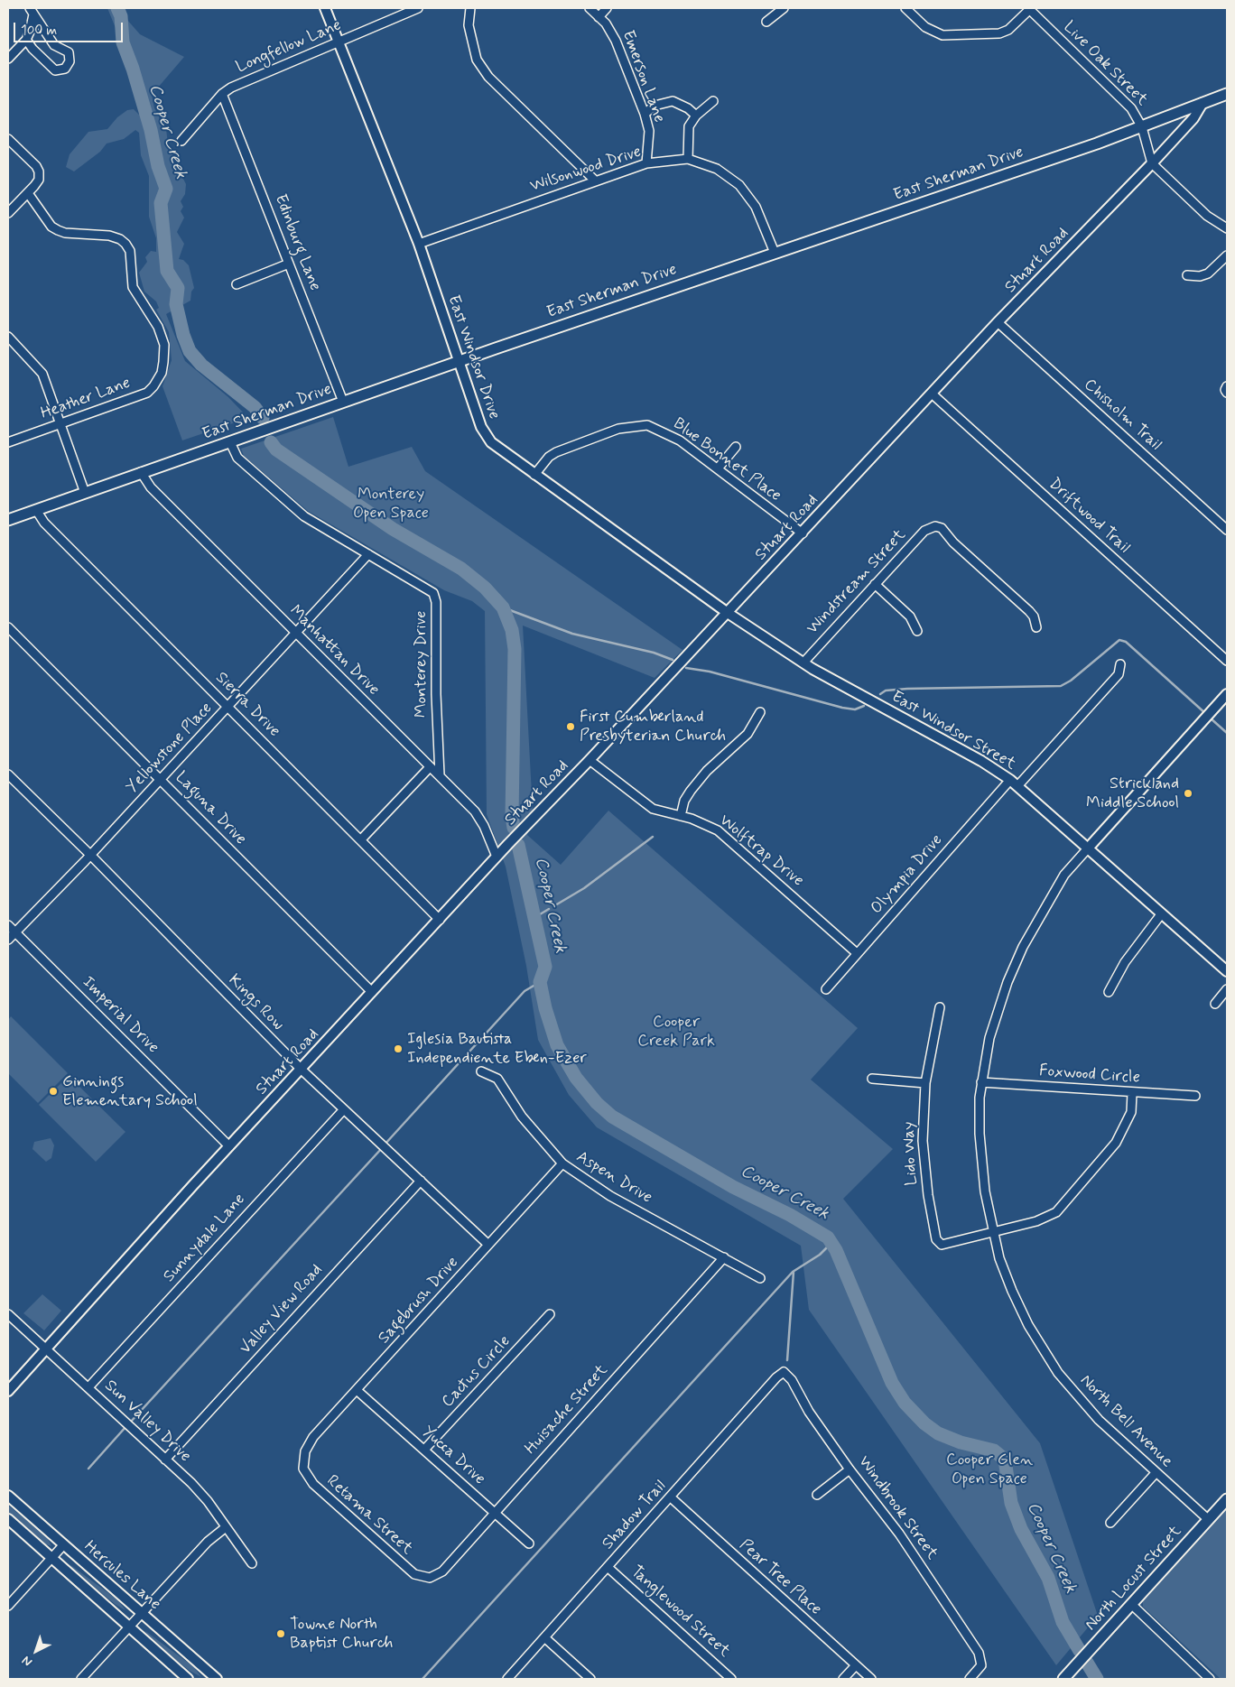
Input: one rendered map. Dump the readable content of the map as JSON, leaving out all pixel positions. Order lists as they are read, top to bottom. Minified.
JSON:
{"streets":{"main road":["East Sherman Drive","North Locust Street"],"street":["Longfellow Lane","Live Oak Street","Emerson Lane","Wilsonwood Drive","Edinburg Lane","Stuart Road","East Windsor Drive","Heather Lane","Chisholm Trail","Blue Bonnet Place","Driftwood Trail","Windstream Street","Manhattan Drive","Monterey Drive","Sierra Drive","East Windsor Street","Yellowstone Place","Laguna Drive","Wolftrap Drive","Olympia Drive","Kings Row","Imperial Drive","Foxwood Circle","Lido Way","Aspen Drive","Sunnydale Lane","Sagebrush Drive","Valley View Road","Cactus Circle","Huisache Street","Sun Valley Drive","North Bell Avenue","Yucca Drive","Windbrook Street","Retama Street","Shadow Trail","Hercules Lane","Pear Tree Place","Tanglewood Street"]},"crossings":[["Longfellow Lane","Edinburg Lane"],["Longfellow Lane","East Windsor Drive"],["Live Oak Street","East Sherman Drive"],["Live Oak Street","Stuart Road"],["Emerson Lane","Wilsonwood Drive"],["Wilsonwood Drive","East Sherman Drive"],["Wilsonwood Drive","East Windsor Drive"],["East Sherman Drive","Edinburg Lane"],["East Sherman Drive","Stuart Road"],["East Sherman Drive","East Windsor Drive"],["East Sherman Drive","Manhattan Drive"],["East Sherman Drive","Monterey Drive"],["East Sherman Drive","Sierra Drive"],["Stuart Road","East Windsor Drive"],["Stuart Road","Chisholm Trail"],["Stuart Road","Blue Bonnet Place"],["Stuart Road","Driftwood Trail"],["Stuart Road","Manhattan Drive"],["Stuart Road","Sierra Drive"],["Stuart Road","East Windsor Street"],["Stuart Road","Laguna Drive"],["Stuart Road","Wolftrap Drive"],["Stuart Road","Kings Row"],["Stuart Road","Imperial Drive"],["Stuart Road","Sun Valley Drive"],["East Windsor Drive","Blue Bonnet Place"],["East Windsor Drive","East Windsor Street"],["Windstream Street","East Windsor Street"],["Manhattan Drive","Monterey Drive"],["Manhattan Drive","Yellowstone Place"],["Monterey Drive","Yellowstone Place"],["Sierra Drive","Yellowstone Place"],["East Windsor Street","Olympia Drive"],["East Windsor Street","North Bell Avenue"],["Yellowstone Place","Laguna Drive"],["Yellowstone Place","Kings Row"],["Yellowstone Place","Imperial Drive"],["Wolftrap Drive","Olympia Drive"],["Kings Row","Sunnydale Lane"],["Kings Row","Sagebrush Drive"],["Kings Row","Valley View Road"],["Foxwood Circle","North Bell Avenue"],["Lido Way","North Bell Avenue"],["Aspen Drive","Sagebrush Drive"],["Aspen Drive","Huisache Street"],["Sunnydale Lane","Sun Valley Drive"],["Sagebrush Drive","Yucca Drive"],["Sagebrush Drive","Retama Street"],["Valley View Road","Sun Valley Drive"],["Cactus Circle","Yucca Drive"],["Huisache Street","Yucca Drive"],["Huisache Street","Retama Street"],["North Bell Avenue","North Locust Street"],["Windbrook Street","Shadow Trail"],["Shadow Trail","Pear Tree Place"],["Shadow Trail","Tanglewood Street"]],"water":["Cooper Creek"],"parks":["Monterey Open Space","Cooper Creek Park","Cooper Glen Open Space"],"places":["First Cumberland Presbyterian Church","Strickland Middle School","Iglesia Bautista Independiente Eben-Ezer","Ginnings Elementary School","Towne North Baptist Church"],"scale_bar":"100 m","north":"bottom left"}
